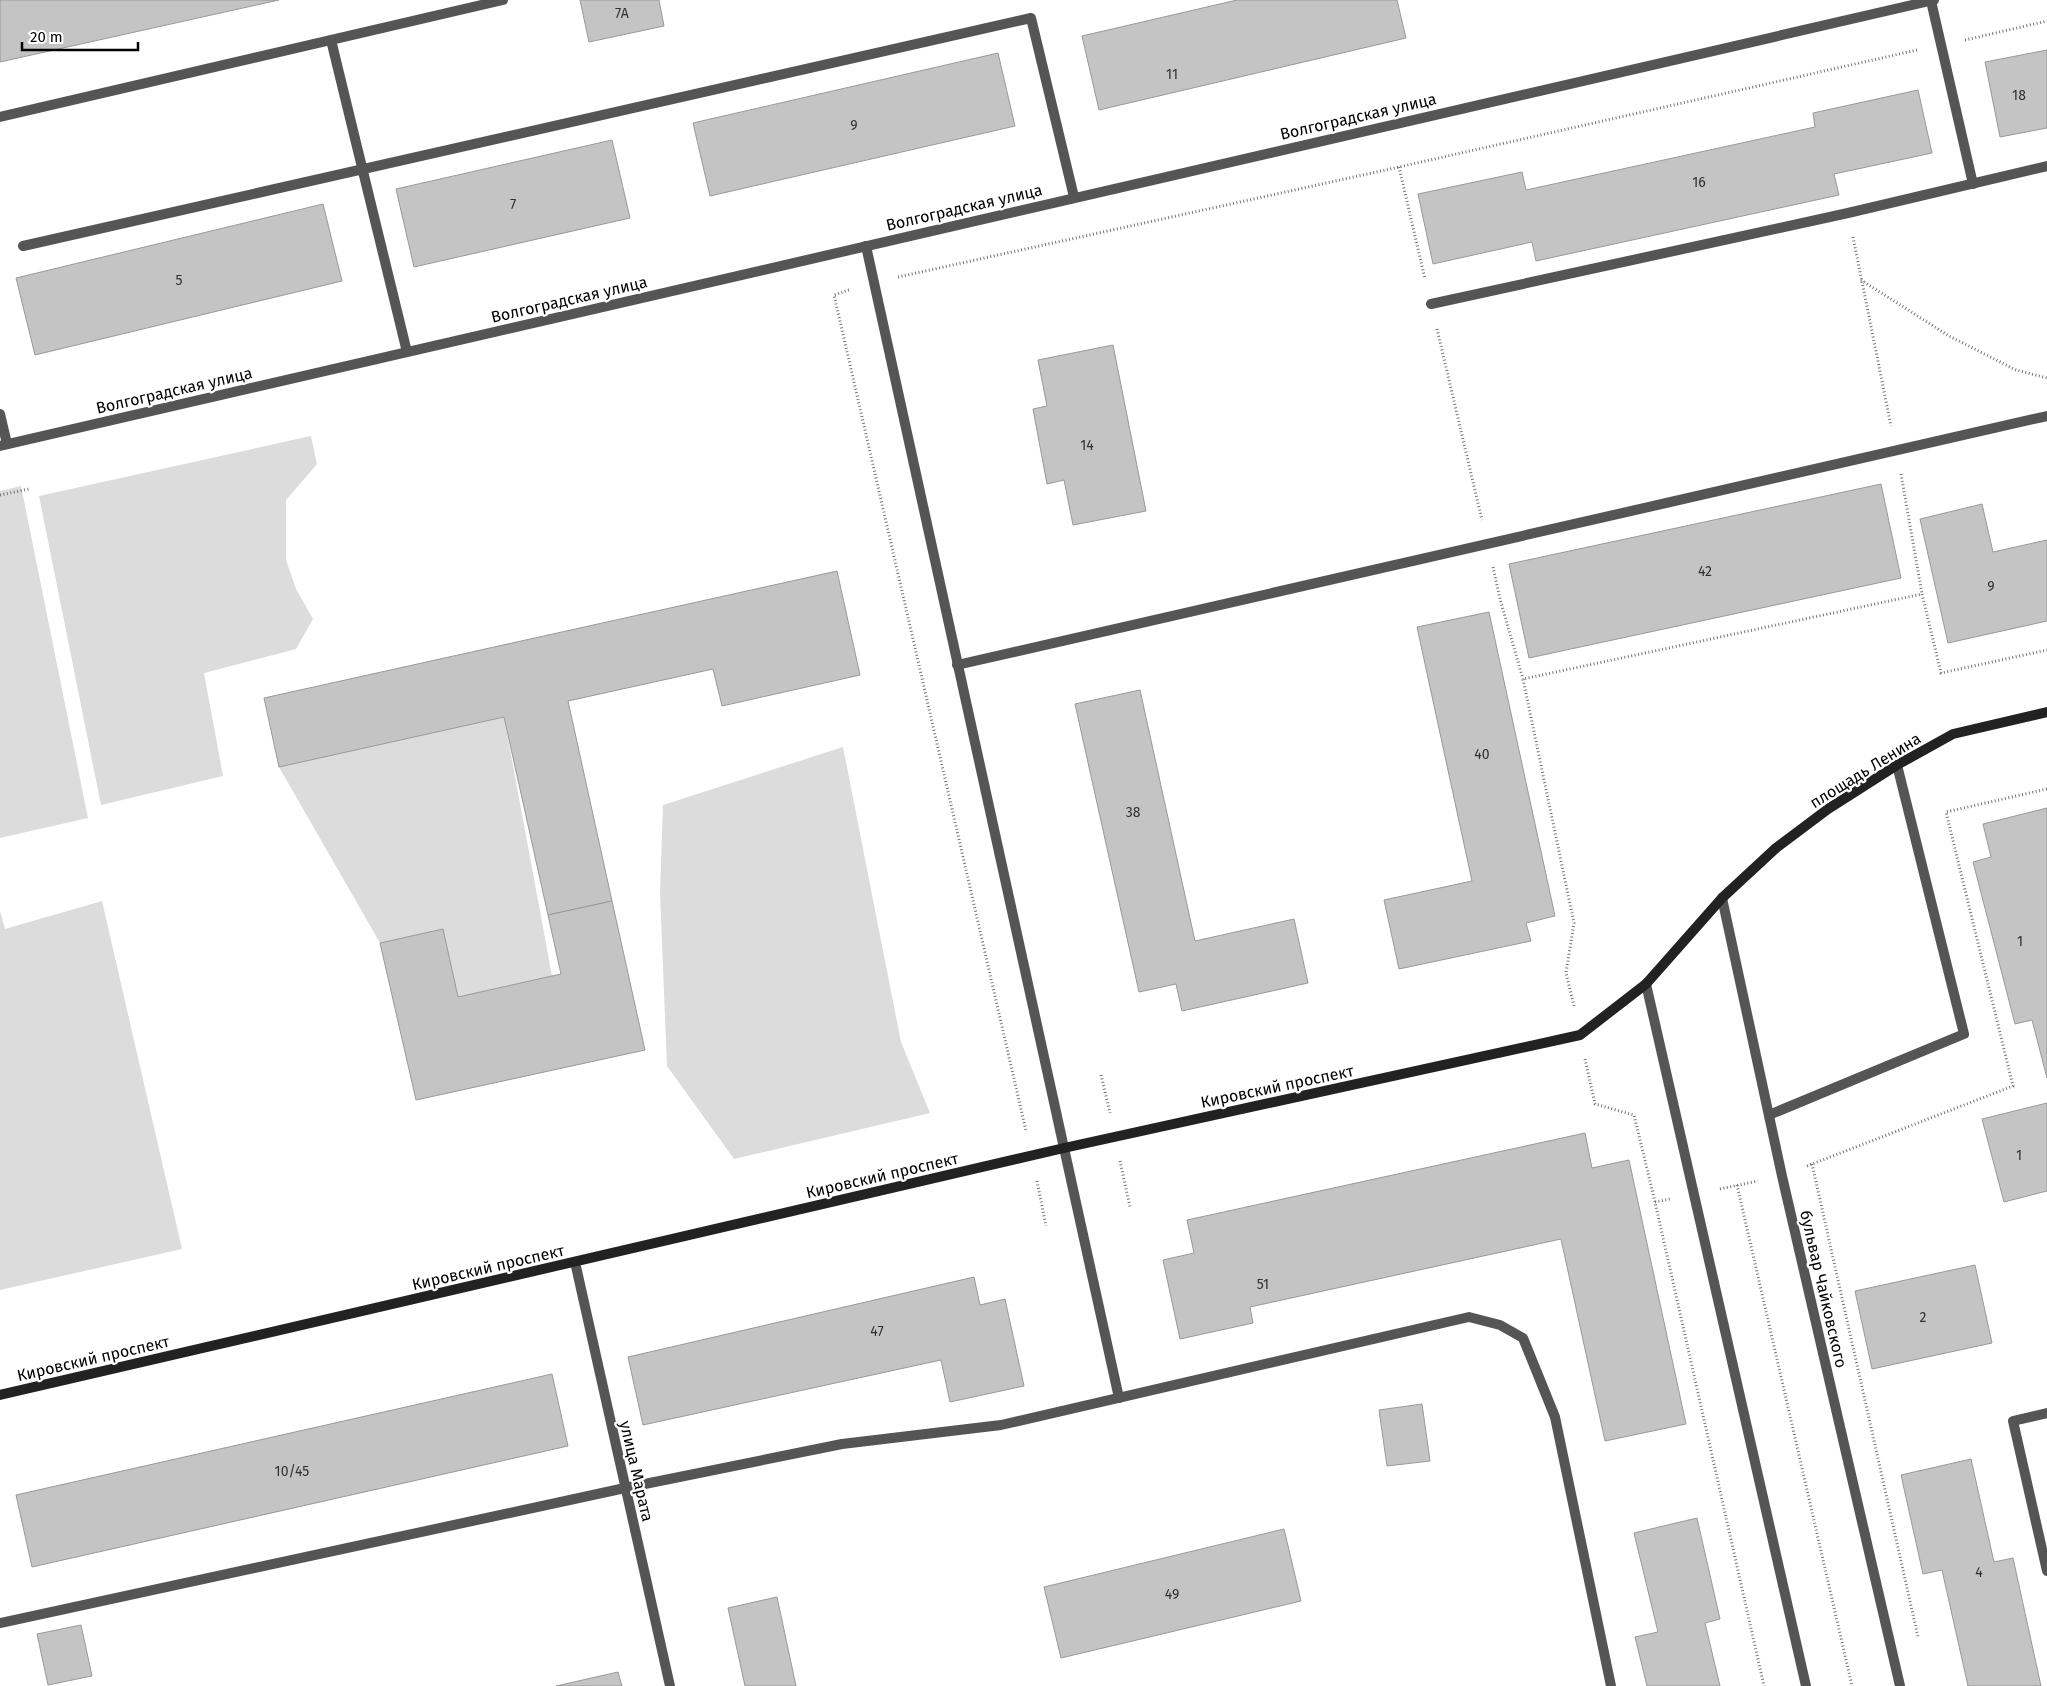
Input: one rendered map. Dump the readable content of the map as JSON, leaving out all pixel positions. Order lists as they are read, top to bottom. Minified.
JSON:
{"streets":{"main road":["площадь Ленина","Кировский проспект"],"street":["Волгоградская улица","бульвар Чайковского","улица Марата"]},"crossings":[["площадь Ленина","Кировский проспект"],["площадь Ленина","бульвар Чайковского"],["Кировский проспект","бульвар Чайковского"],["Кировский проспект","улица Марата"]],"house_numbers":["7А","11","18","9","16","7","5","14","42","9","40","38","1","1","51","2","47","10/45","4","49"],"scale_bar":"20 m"}
